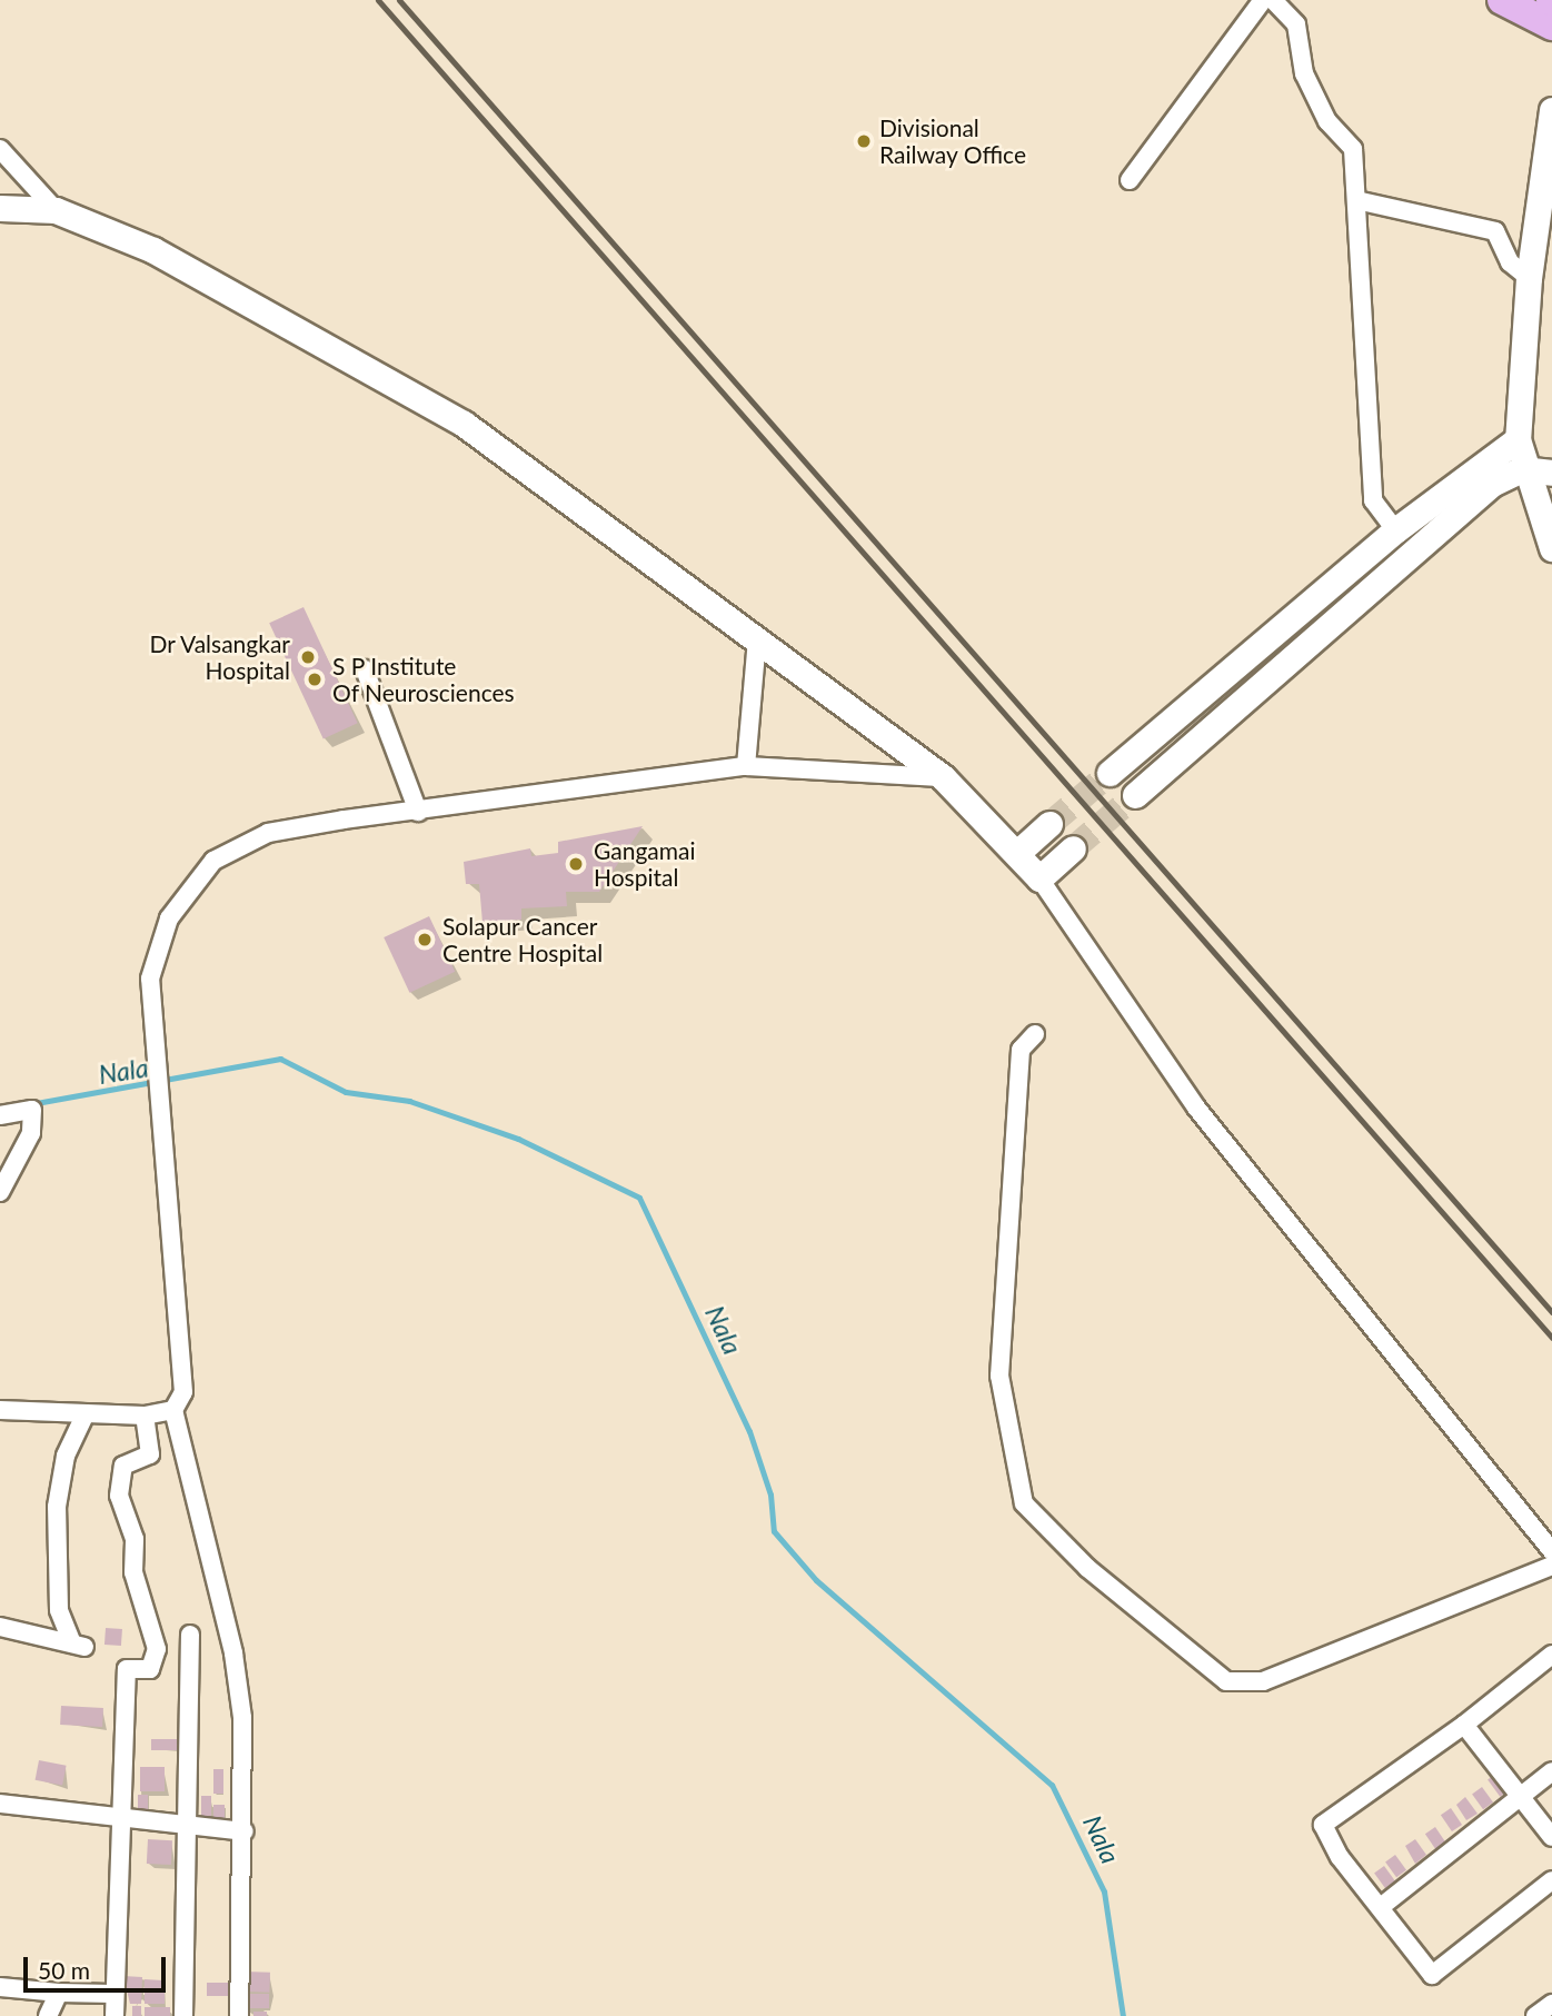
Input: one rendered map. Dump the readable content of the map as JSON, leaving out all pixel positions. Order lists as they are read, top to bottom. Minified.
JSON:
{"water":["Nala"],"places":["Divisional Railway Office","Dr Valsangkar Hospital","S P Institute Of Neurosciences","Gangamai Hospital","Solapur Cancer Centre Hospital"],"scale_bar":"50 m"}
